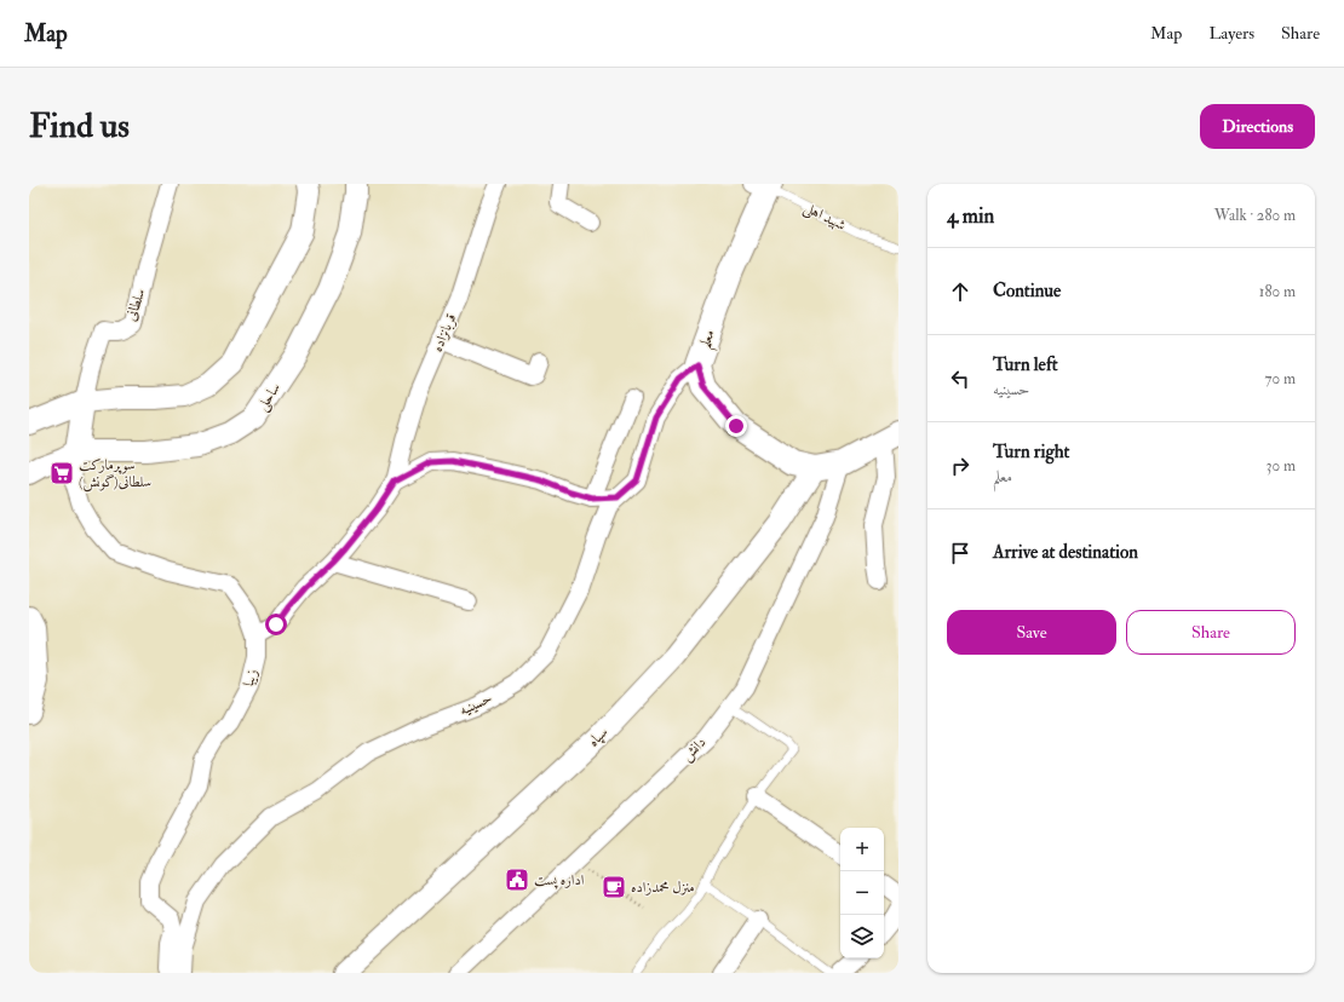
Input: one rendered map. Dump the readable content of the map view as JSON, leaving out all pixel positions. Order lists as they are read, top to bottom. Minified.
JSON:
{"streets":{"main road":["معلم"],"street":["سلطانی","قربانزاده","ساحلی","زیبا","حسینیه","سپاه","دانش"],"lane":["شهید اهلی"]},"crossings":[["شهید اهلی","معلم"],["معلم","حسینیه"],["معلم","سپاه"],["معلم","دانش"],["ساحلی","زیبا"]],"places":{"supermarket":["سوپرمارکت سلطانی(گونش)"],"public building":["اداره پست"],"cafe":["منزل محمدزاده"]},"page":{"header":"Map","nav":["Map","Layers","Share"],"buttons":["Directions",["Save","Share"]],"title":"Find us","heading":["4 min","Walk · 280 m"],"list":[["Continue","180 m"],["Turn left","حسینیه","70 m"],["Turn right","معلم","30 m"],"Arrive at destination"],"map_buttons":["+","−"]}}
